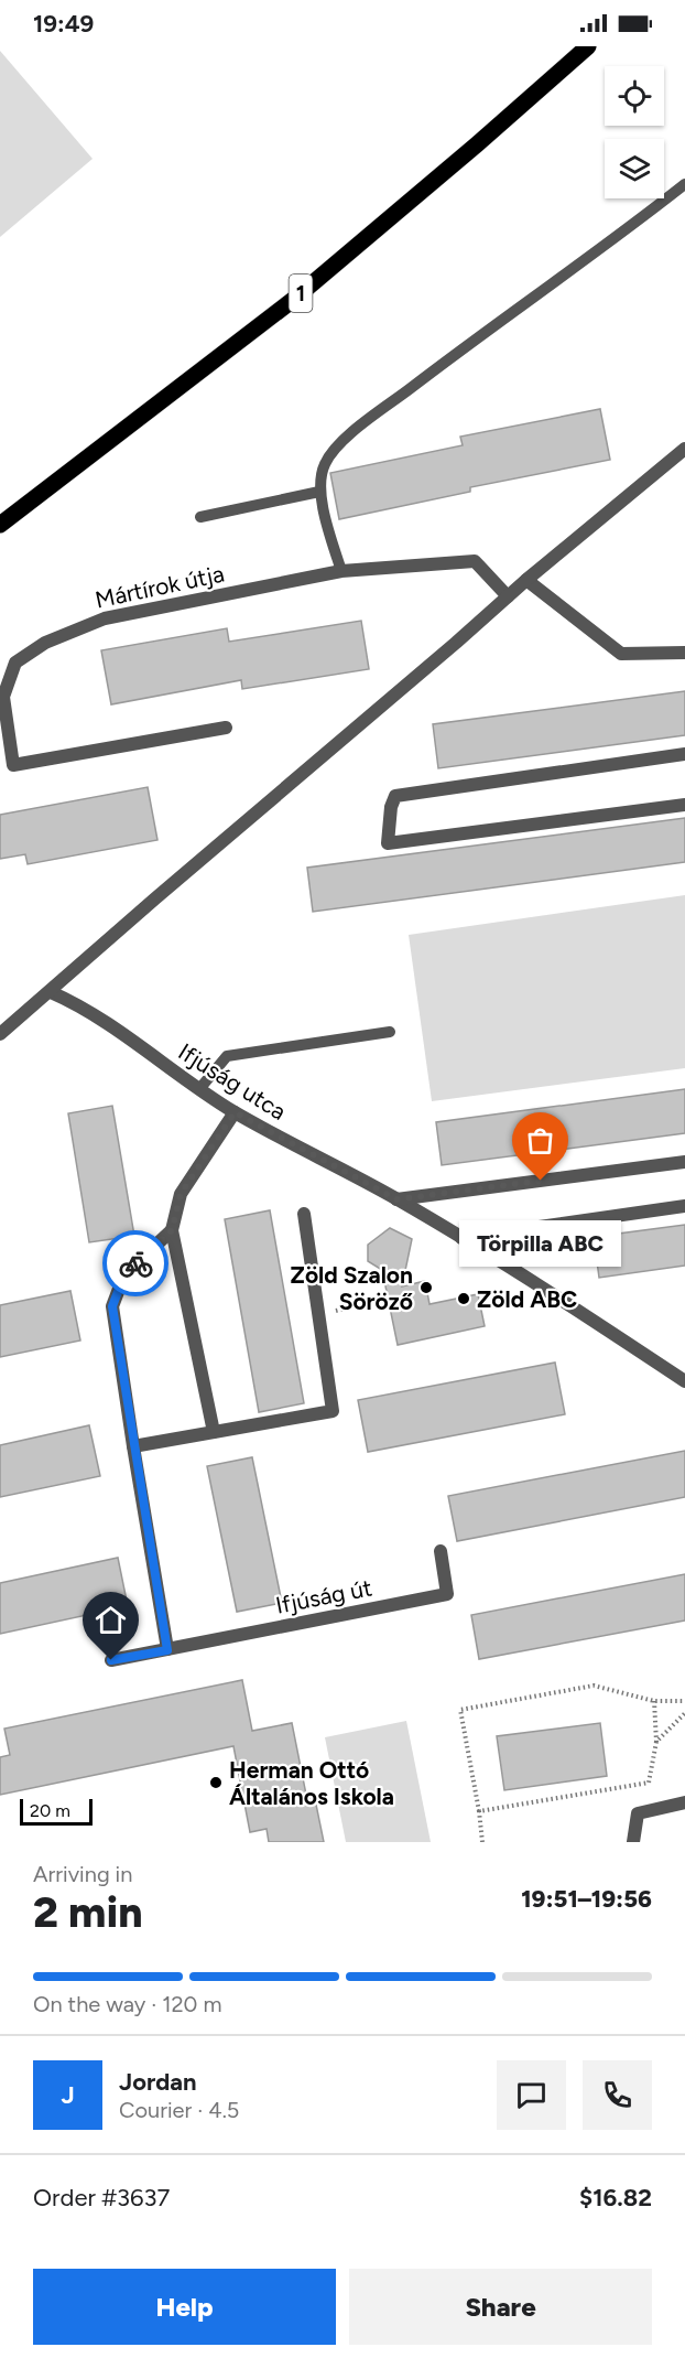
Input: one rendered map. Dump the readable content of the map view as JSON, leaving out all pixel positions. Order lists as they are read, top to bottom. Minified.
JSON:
{"streets":{"main road":["1"],"street":["Mártírok útja","Ifjúság utca","Ifjúság út"]},"places":["Törpilla ABC","Zöld Szalon Söröző","Zöld ABC","Herman Ottó Általános Iskola"],"scale_bar":"20 m","page":{"status":"19:49","bubble":"Törpilla ABC","scale":"20 m","heading":["2 min","Arriving in","19:51–19:56"],"panel":["Jordan","Courier · 4.5","Order #3637","$16.82"],"bar":"On the way · 120 m","round":"J","buttons":["Help","Share"]}}
